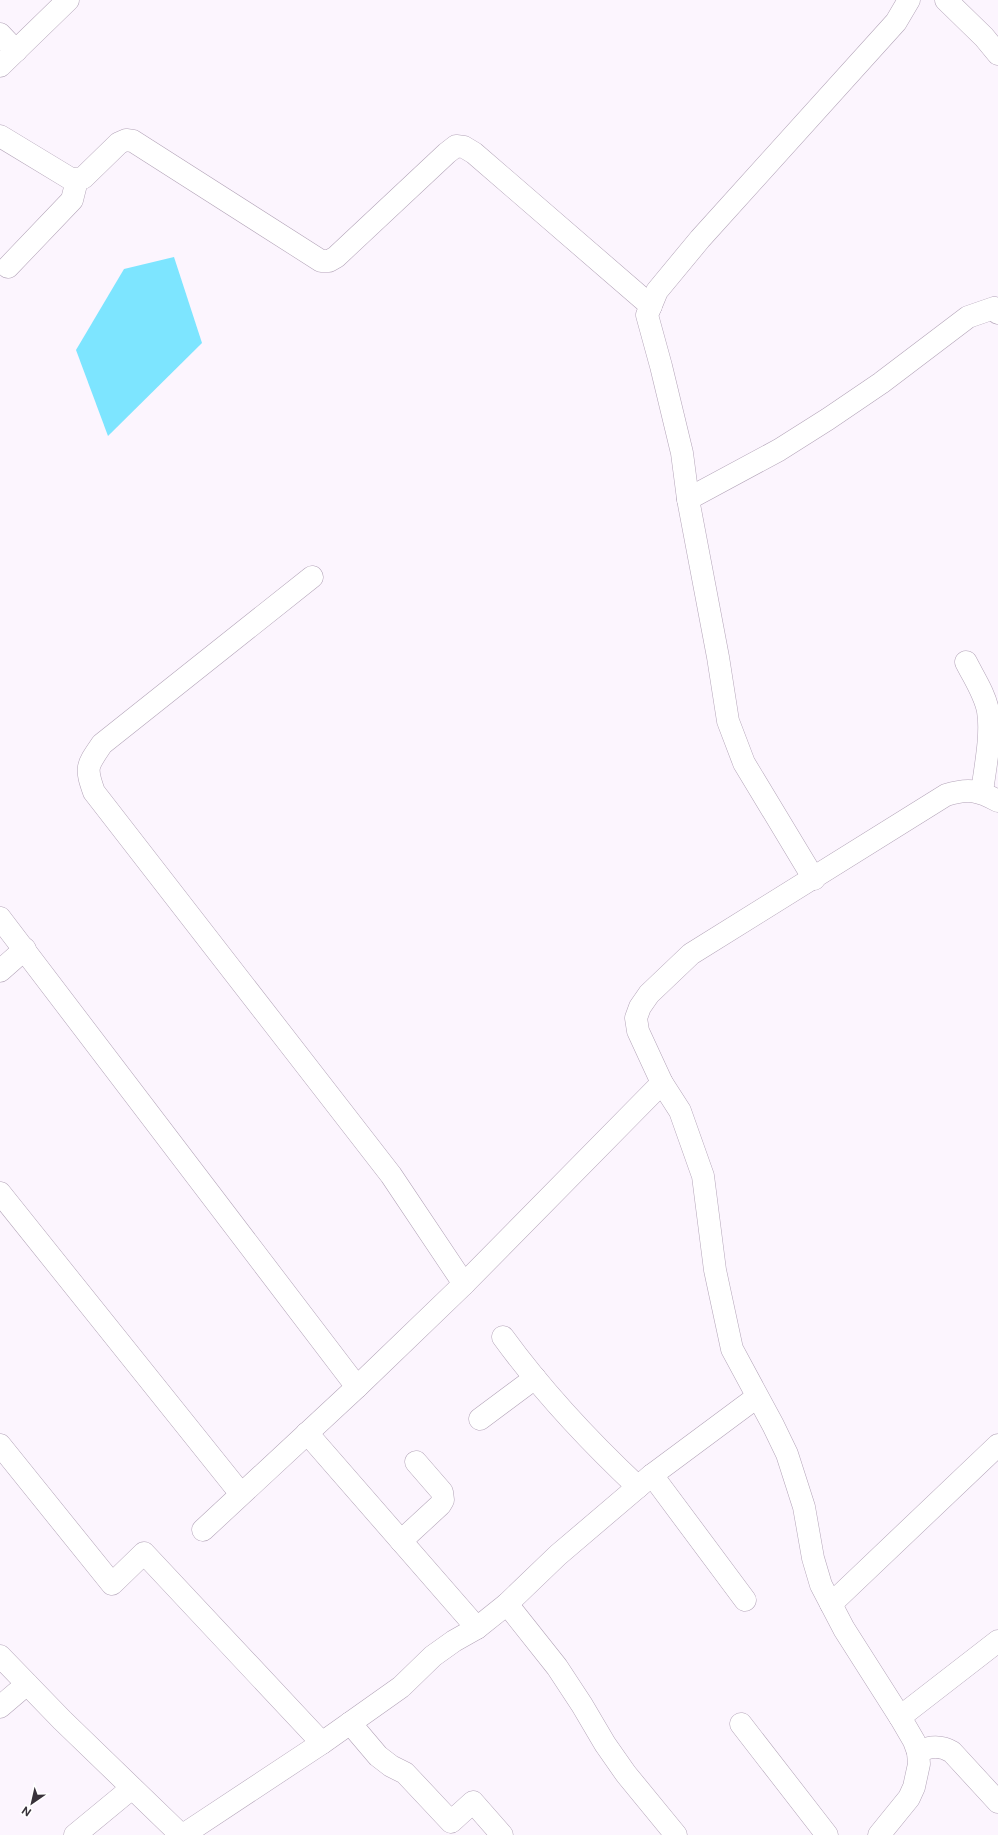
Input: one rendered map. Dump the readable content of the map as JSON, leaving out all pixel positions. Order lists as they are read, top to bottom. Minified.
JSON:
{"north":"bottom left"}
